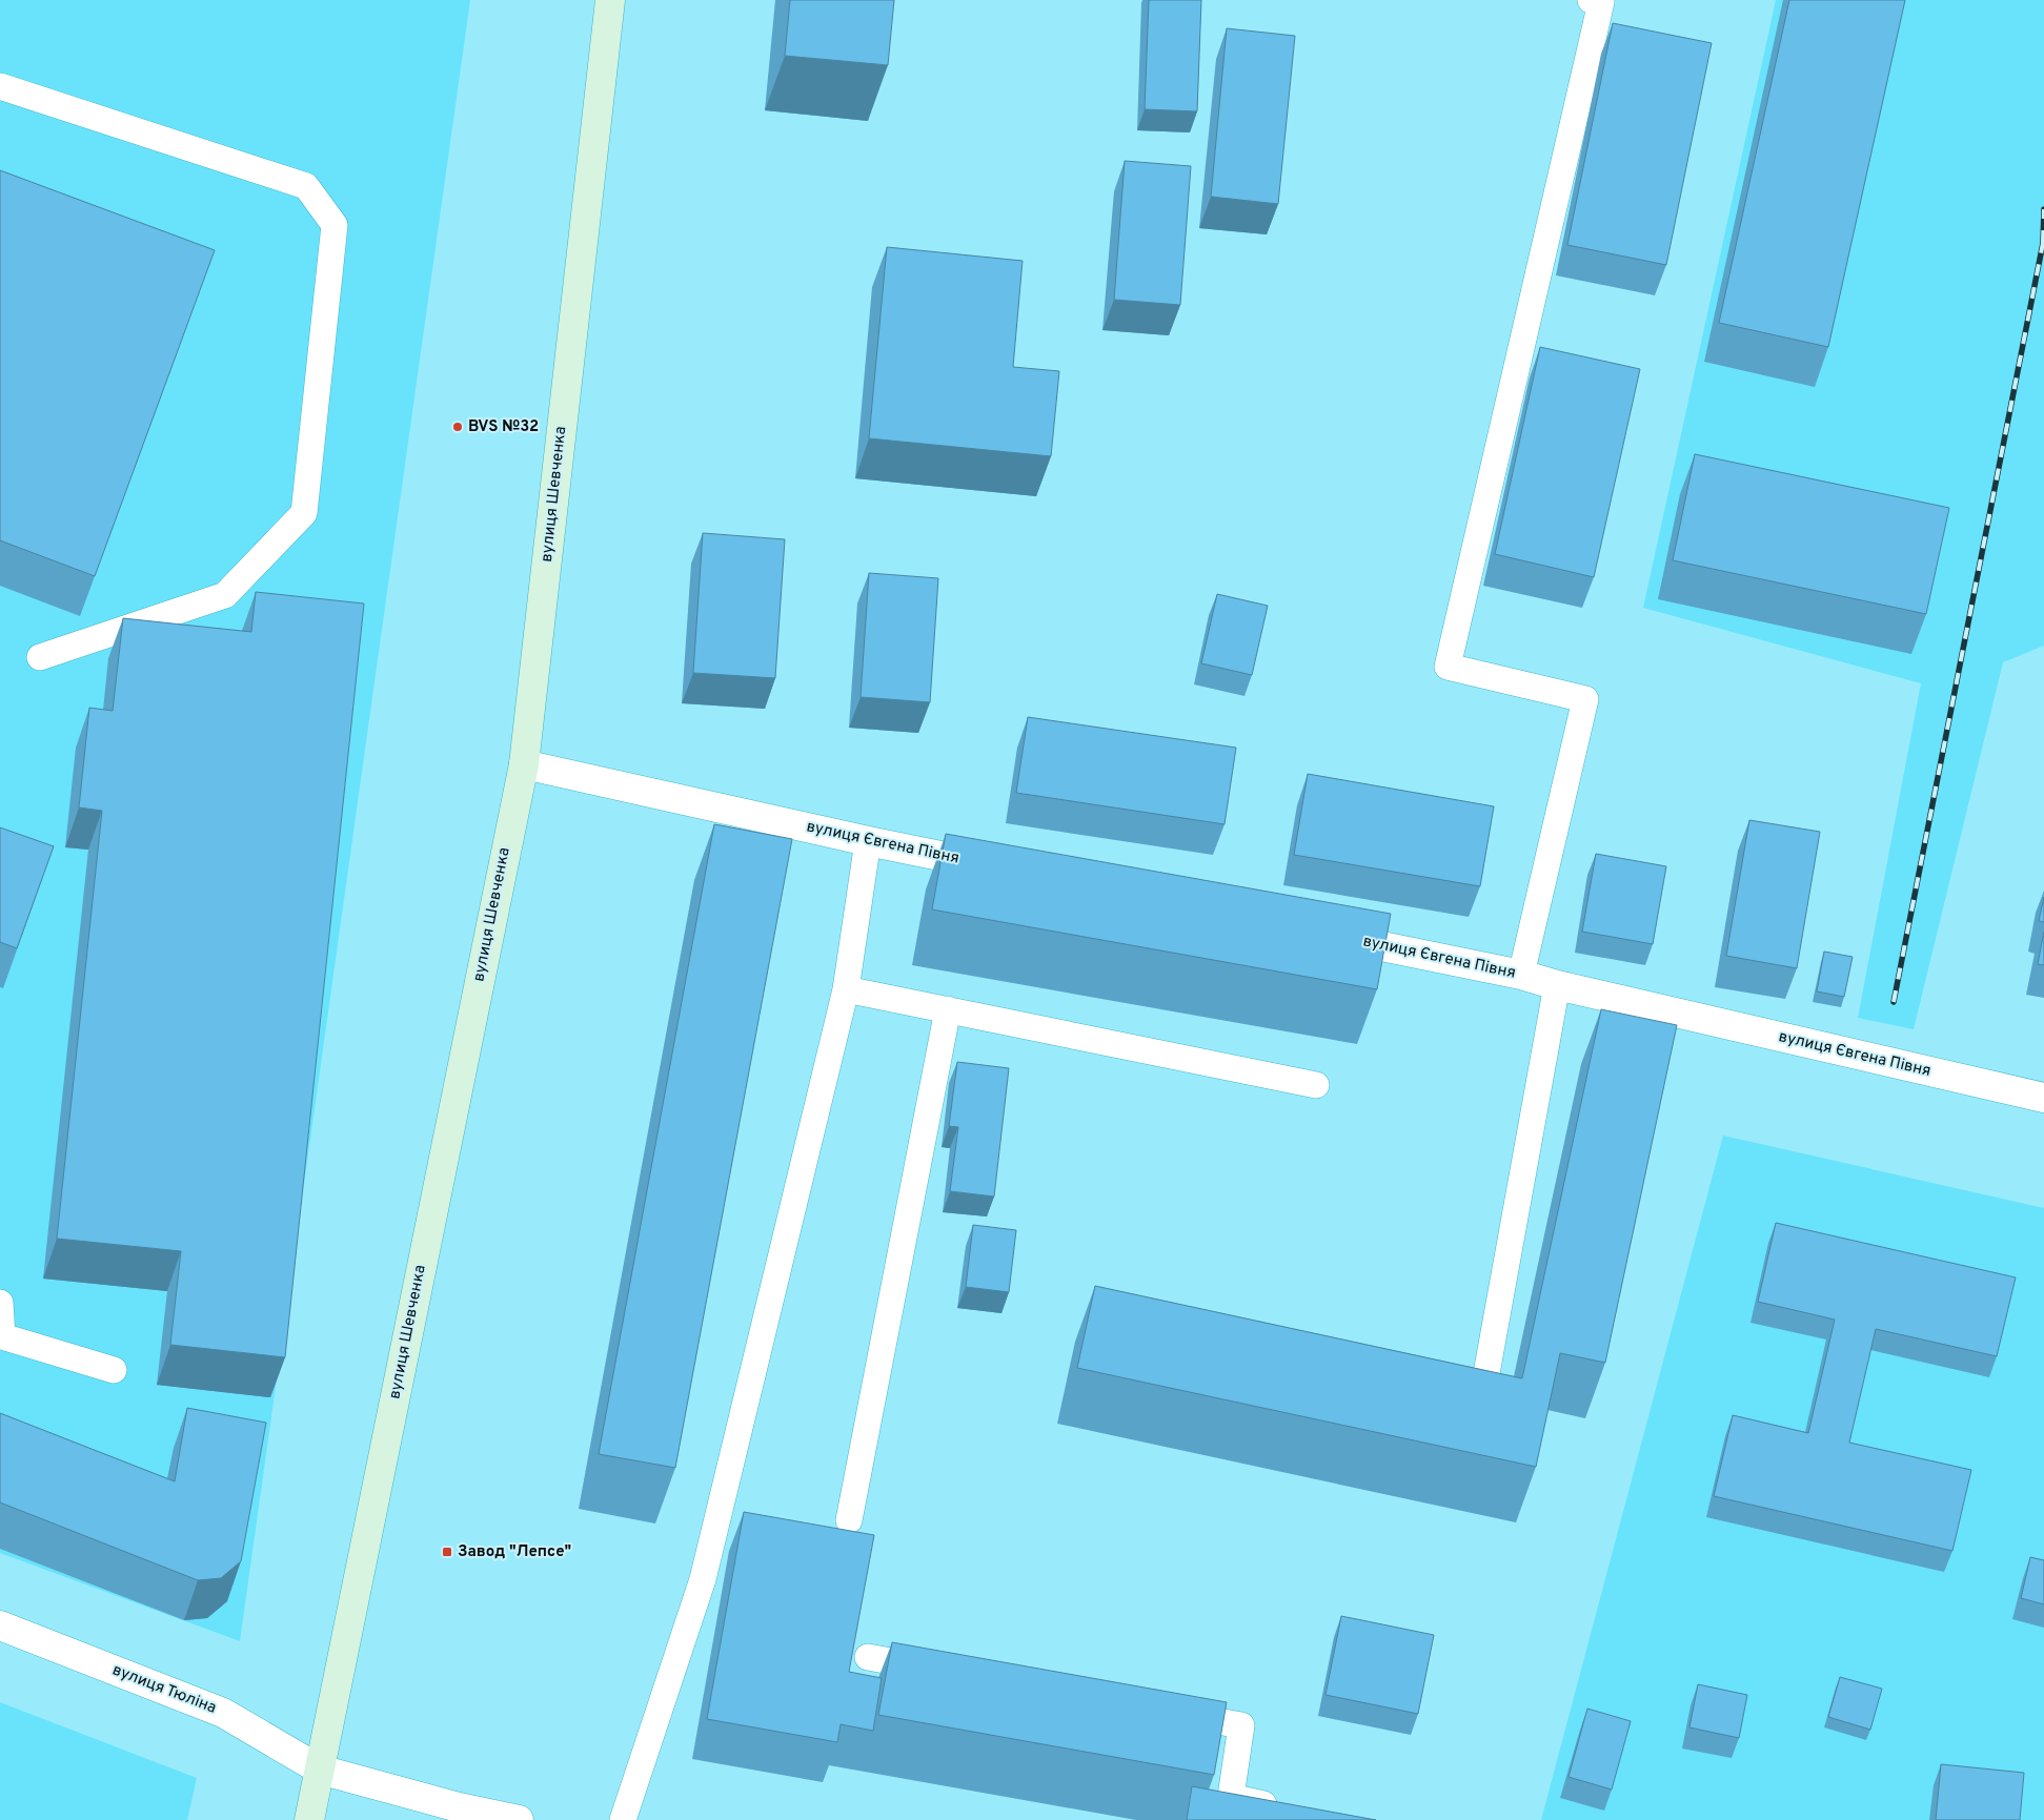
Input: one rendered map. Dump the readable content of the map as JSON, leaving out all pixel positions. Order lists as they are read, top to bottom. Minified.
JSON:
{"streets":{"main road":["вулиця Шевченка"],"street":["вулиця Євгена Півня","вулиця Тюліна"]},"crossings":[["вулиця Шевченка","вулиця Євгена Півня"],["вулиця Шевченка","вулиця Тюліна"]],"places":{"other":["BVS №32"],"transit":["Завод \"Лепсе\""]}}
